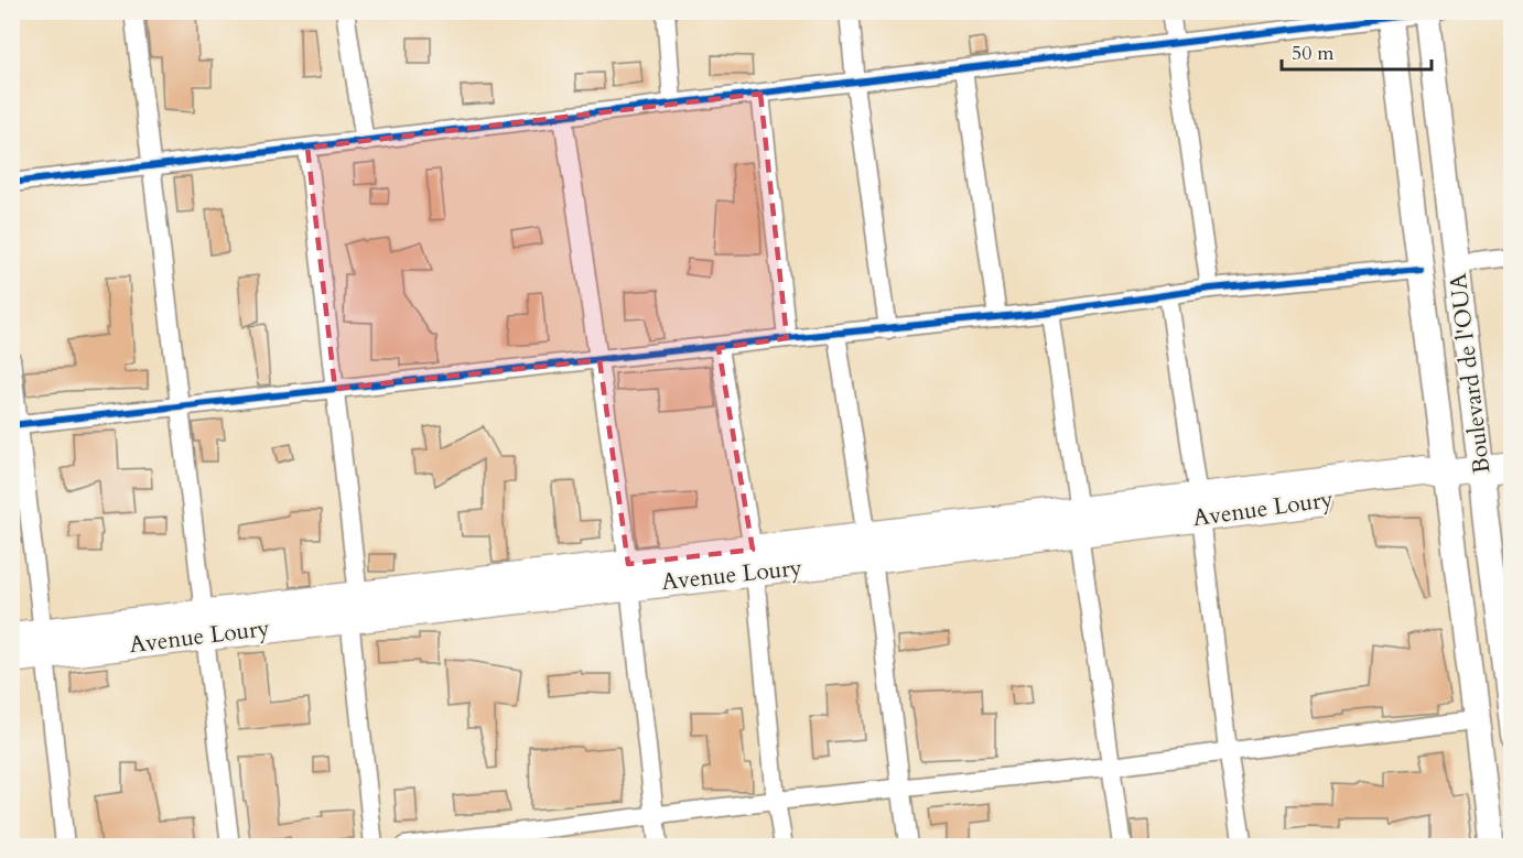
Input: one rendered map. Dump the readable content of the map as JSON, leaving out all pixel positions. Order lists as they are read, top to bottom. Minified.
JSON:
{"streets":{"main road":["Boulevard de l'OUA","Avenue Loury"]},"crossings":[["Boulevard de l'OUA","Avenue Loury"]],"scale_bar":"50 m"}
